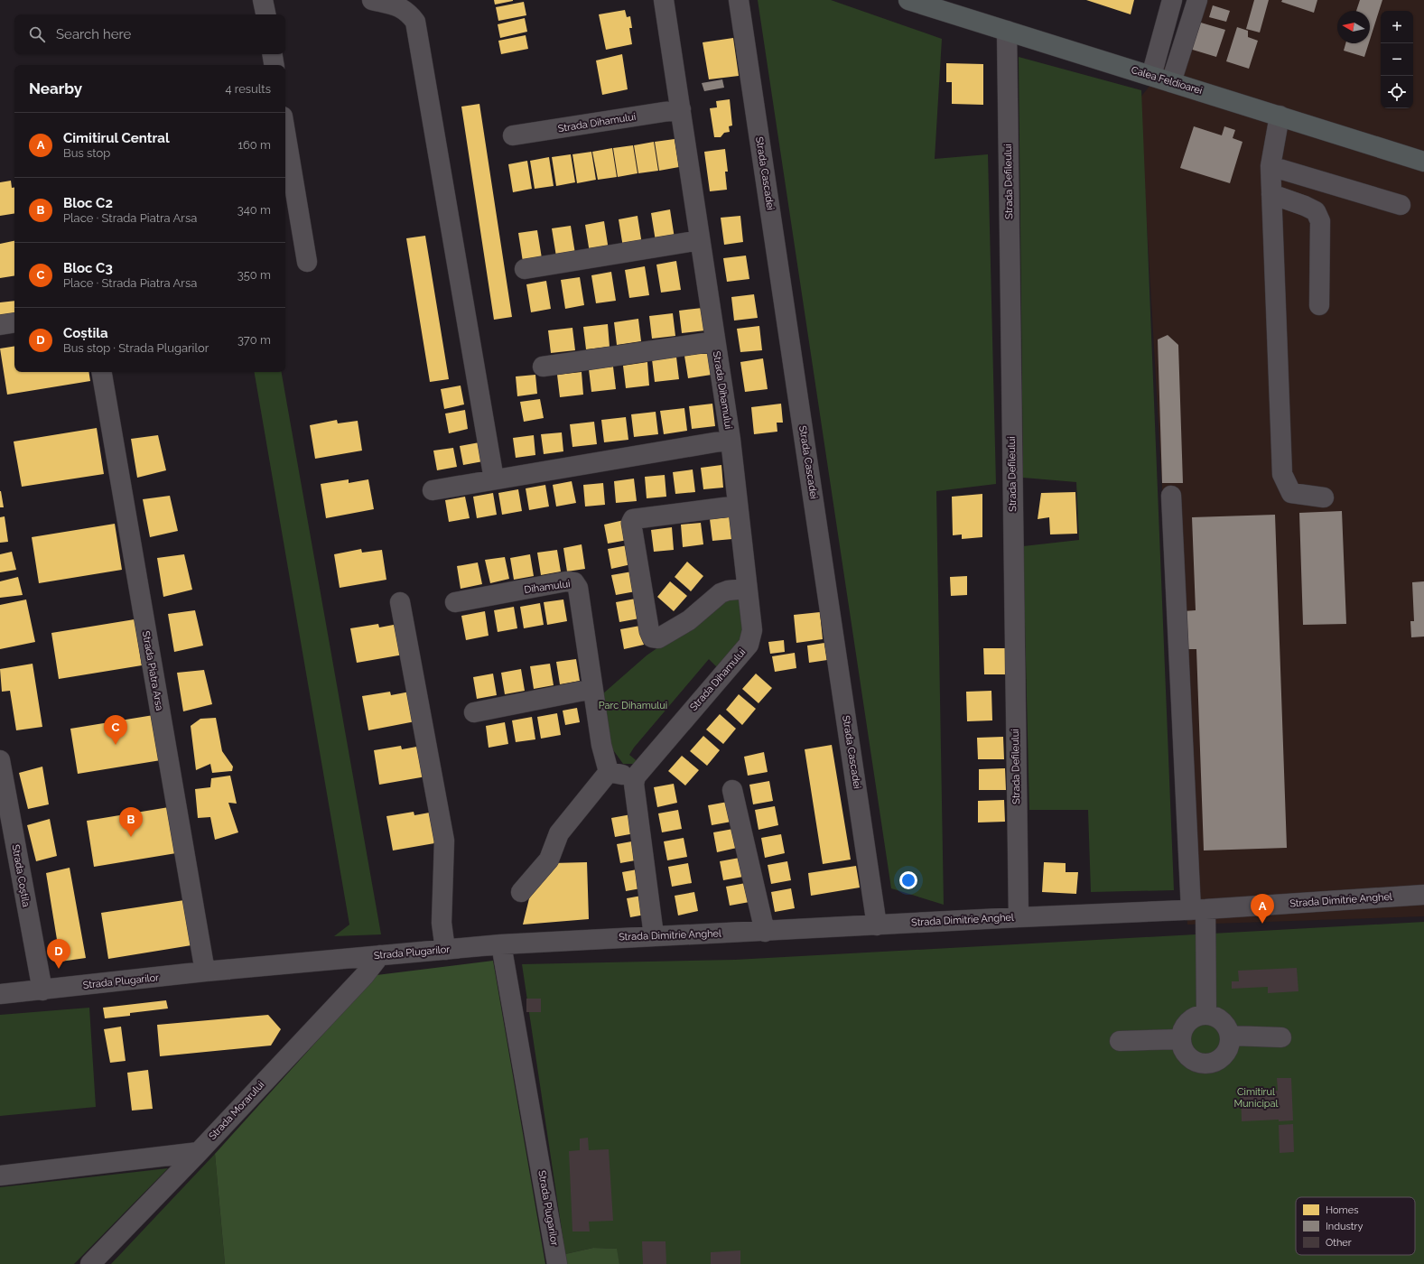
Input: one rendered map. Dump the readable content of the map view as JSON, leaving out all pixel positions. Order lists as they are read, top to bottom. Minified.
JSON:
{"streets":{"main road":["Calea Feldioarei"],"street":["Strada Dihamului","Strada Cascadei","Strada Defileului","Dihamului","Strada Piatra Arsa","Strada Coștila","Strada Dimitrie Anghel","Strada Plugarilor","Strada Morarului"]},"crossings":[["Calea Feldioarei","Strada Defileului"],["Strada Cascadei","Strada Dimitrie Anghel"],["Strada Defileului","Strada Dimitrie Anghel"],["Strada Piatra Arsa","Strada Plugarilor"],["Strada Coștila","Strada Plugarilor"],["Strada Dimitrie Anghel","Strada Plugarilor"],["Strada Plugarilor","Strada Morarului"]],"parks":["Parc Dihamului","Cimitirul Municipal"],"legend":["Homes","Industry","Other"],"north":"left","page":{"map_buttons":["+","−"],"search":"Search here","heading":["Nearby","4 results"],"list":[{"mark":"A","name":"Cimitirul Central","note":"Bus stop","value":"160 m"},{"mark":"B","name":"Bloc C2","note":"Place · Strada Piatra Arsa","value":"340 m"},{"mark":"C","name":"Bloc C3","note":"Place · Strada Piatra Arsa","value":"350 m"},{"mark":"D","name":"Coștila","note":"Bus stop · Strada Plugarilor","value":"370 m"}],"pins":["C","B","A","D"]}}
